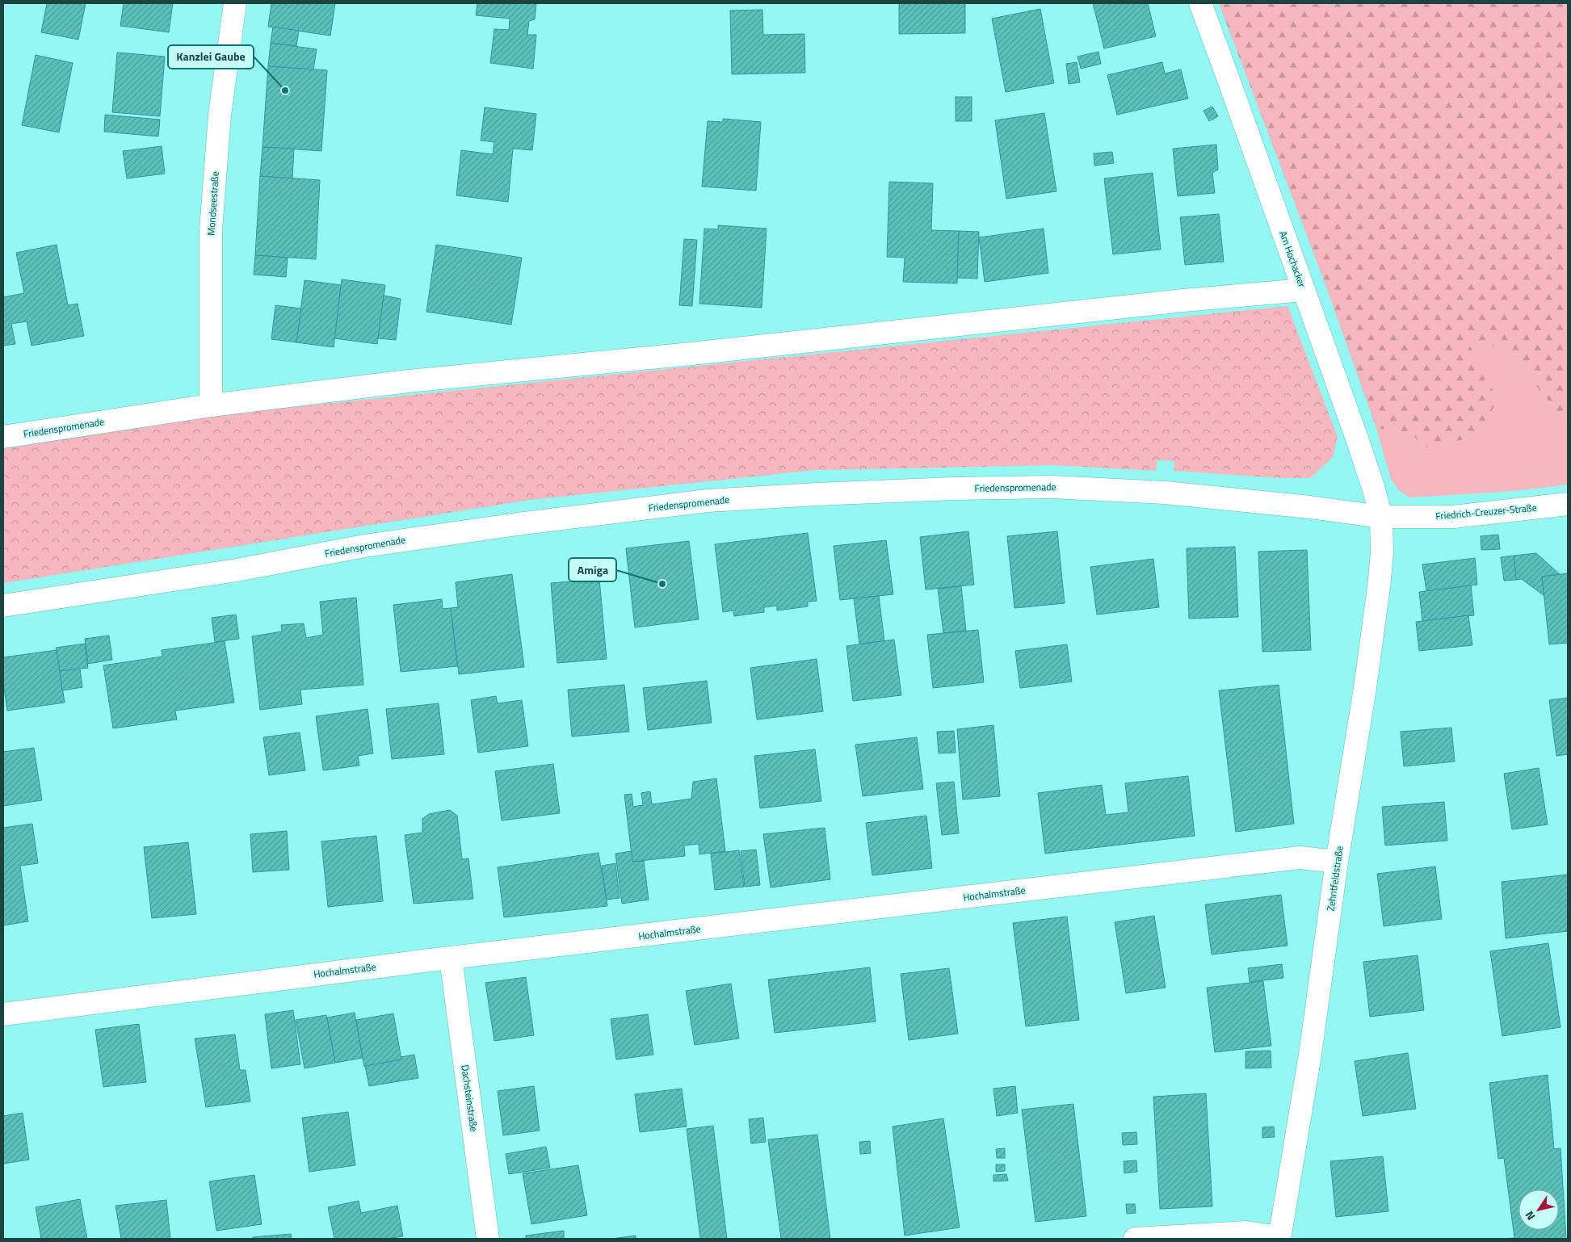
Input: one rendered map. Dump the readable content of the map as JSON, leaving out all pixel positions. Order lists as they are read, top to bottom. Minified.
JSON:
{"streets":{"street":["Mondseestraße","Am Hochacker","Friedenspromenade","Friedrich-Creuzer-Straße","Zehntfeldstraße","Hochalmstraße","Dachsteinstraße"]},"crossings":[["Mondseestraße","Friedenspromenade"],["Am Hochacker","Friedenspromenade"],["Am Hochacker","Friedrich-Creuzer-Straße"],["Am Hochacker","Zehntfeldstraße"],["Friedenspromenade","Friedrich-Creuzer-Straße"],["Friedenspromenade","Zehntfeldstraße"],["Friedrich-Creuzer-Straße","Zehntfeldstraße"],["Zehntfeldstraße","Hochalmstraße"],["Hochalmstraße","Dachsteinstraße"]],"places":["Kanzlei Gaube","Amiga"],"north":"bottom left"}
